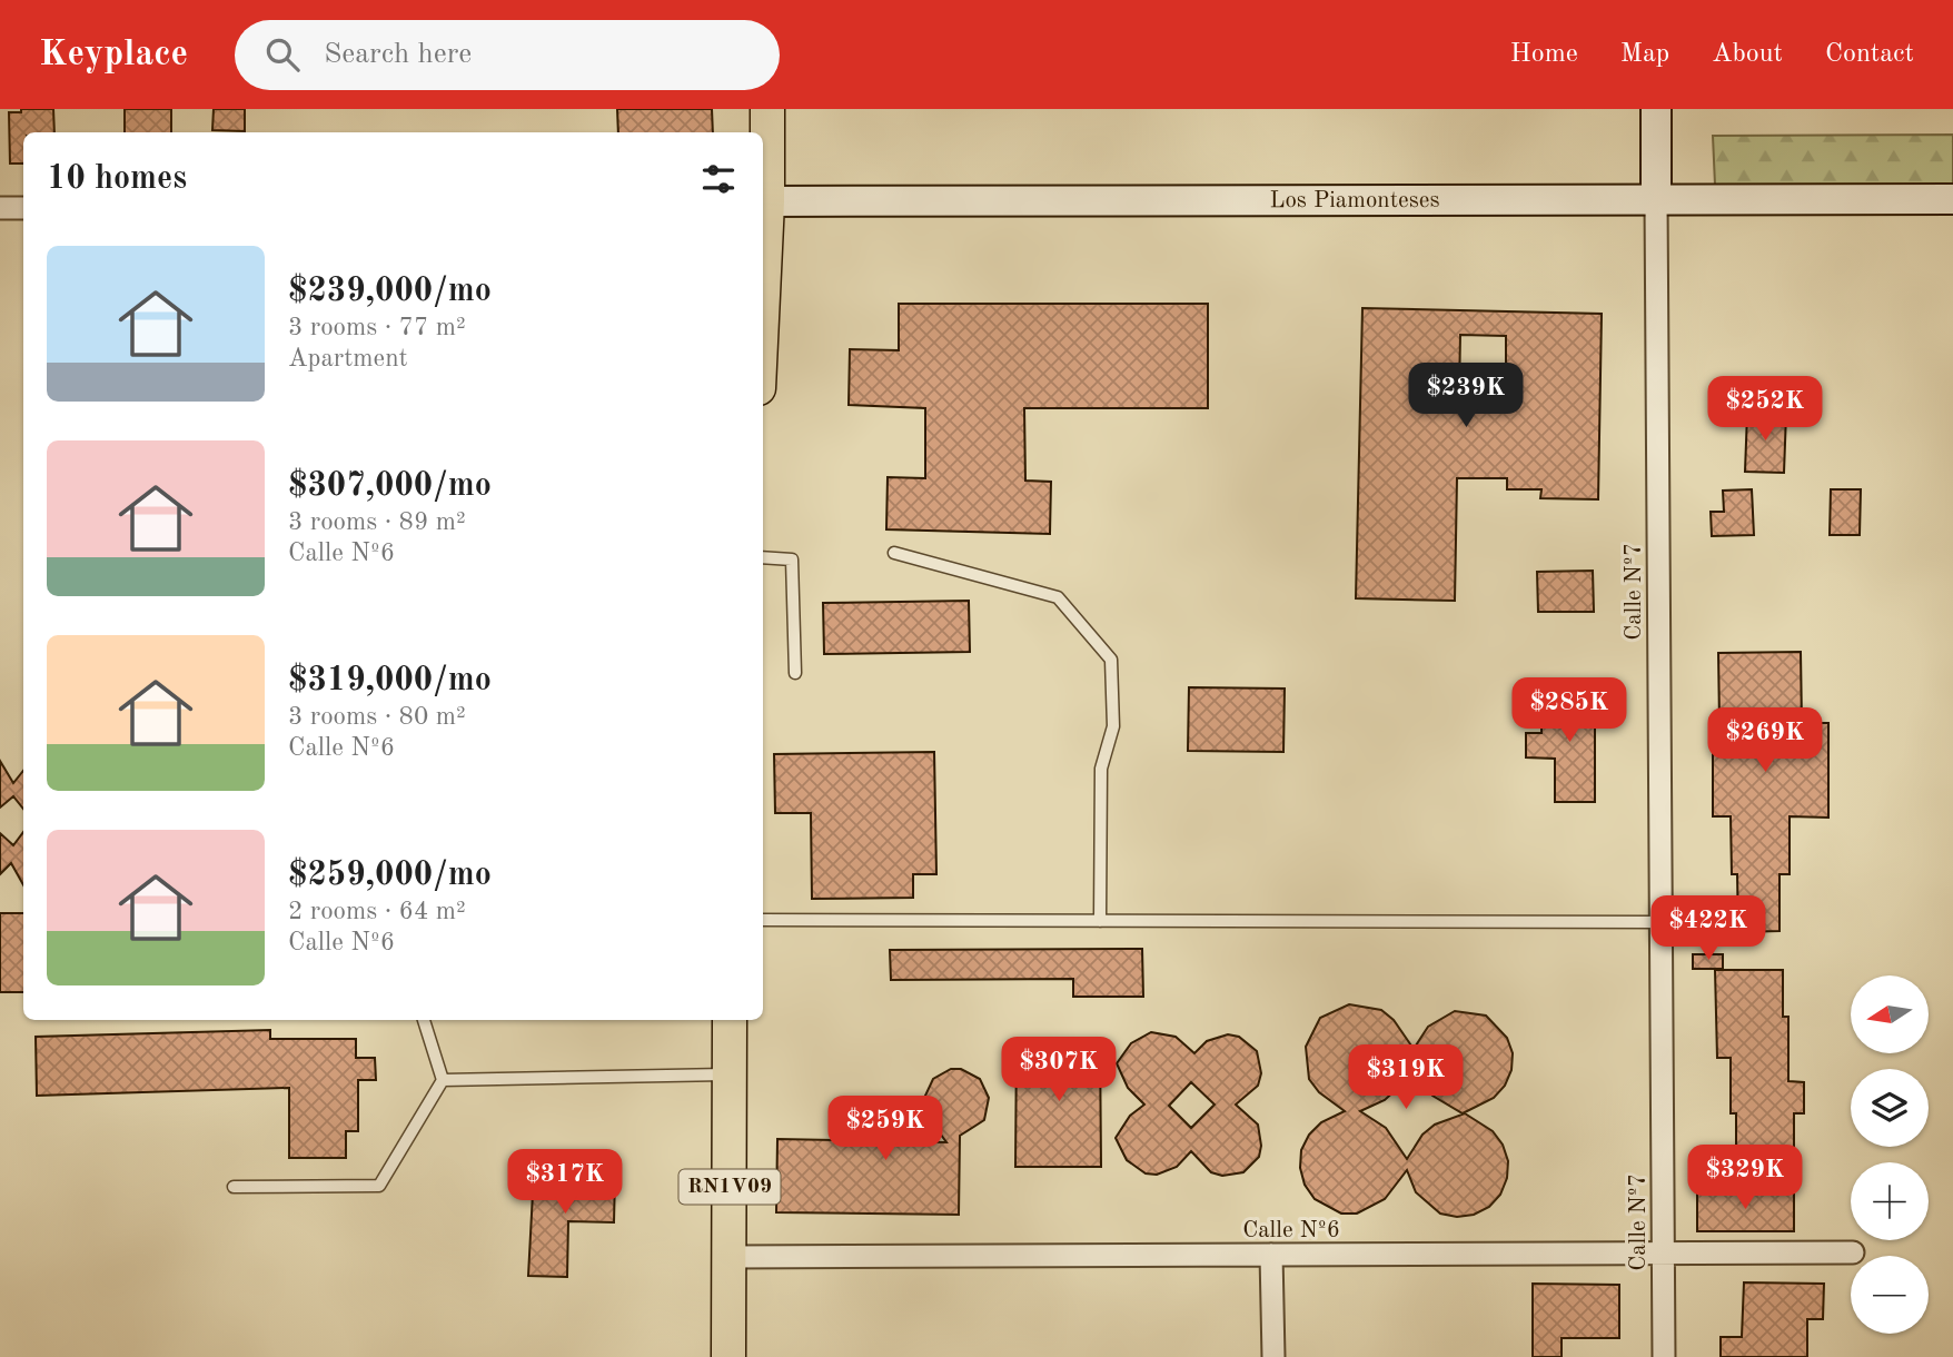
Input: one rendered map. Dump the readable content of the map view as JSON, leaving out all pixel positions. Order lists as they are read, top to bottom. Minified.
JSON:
{"streets":{"main road":["Los Piamonteses","RN1V09"],"street":["Calle Nº7","Calle Nº6"]},"crossings":[["Los Piamonteses","Calle Nº7"],["Calle Nº7","Calle Nº6"],["RN1V09","Calle Nº6"]],"north":"left","page":{"header":"Keyplace","search":"Search here","nav":["Home","Map","About","Contact"],"heading":"10 homes","list":[{"name":"$239,000/mo","note":"3 rooms · 77 m² · Apartment"},{"name":"$307,000/mo","note":"3 rooms · 89 m² · Calle Nº6"},{"name":"$319,000/mo","note":"3 rooms · 80 m² · Calle Nº6"},{"name":"$259,000/mo","note":"2 rooms · 64 m² · Calle Nº6"}],"price":["$239K","$252K","$285K","$269K","$422K","$307K","$319K","$259K","$329K","$317K"],"map_buttons":["+","−"]}}
